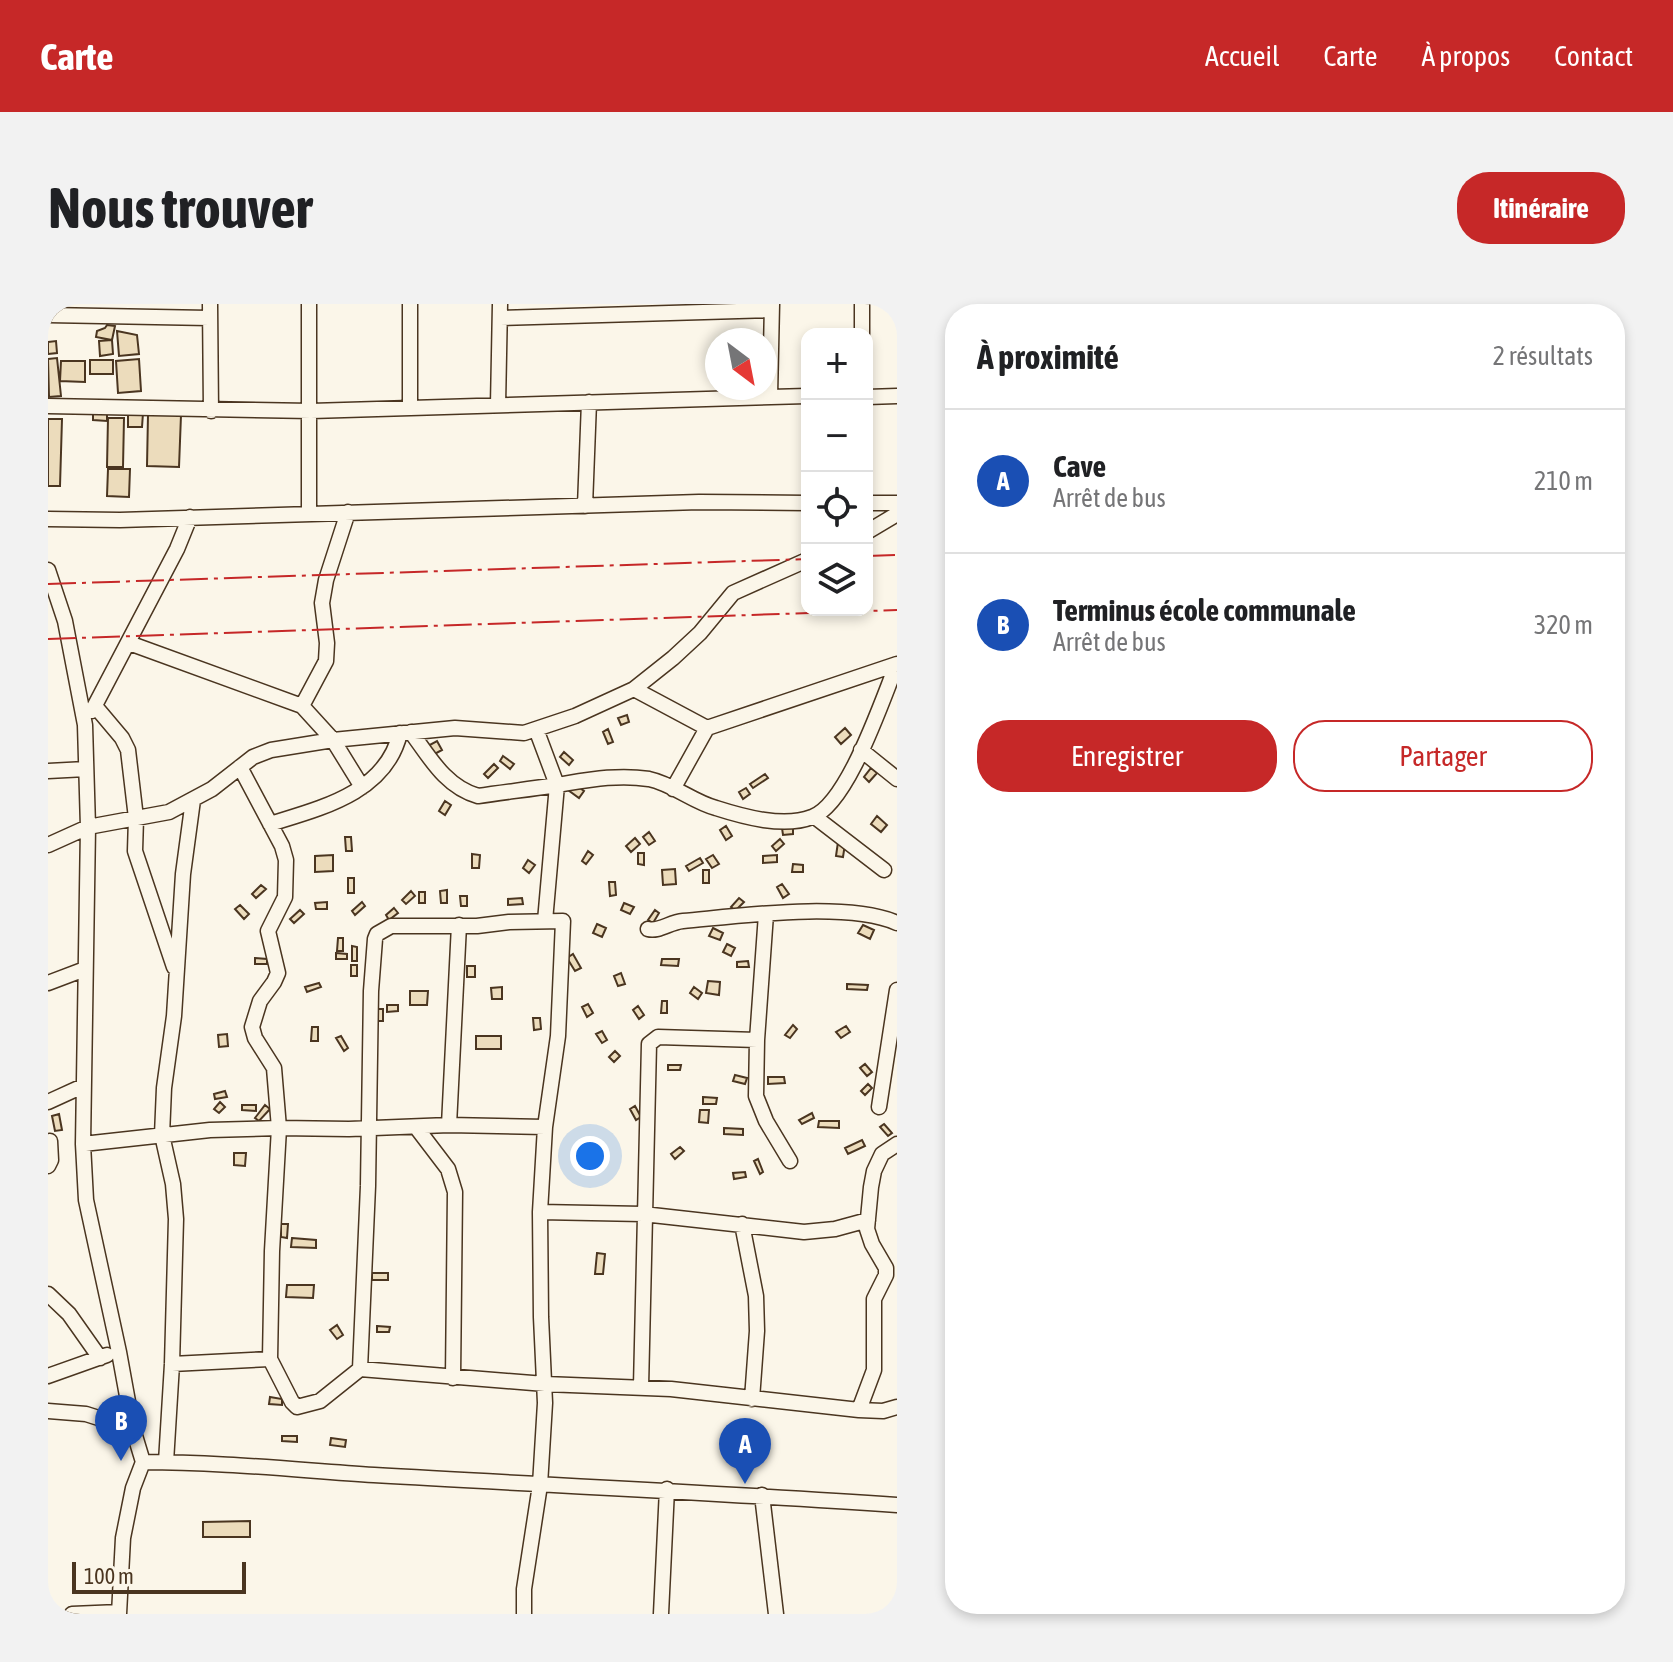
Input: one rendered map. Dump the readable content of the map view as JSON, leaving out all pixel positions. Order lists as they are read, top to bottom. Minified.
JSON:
{"scale_bar":"100 m","north":"bottom right","page":{"header":"Carte","nav":["Accueil","Carte","À propos","Contact"],"buttons":["Itinéraire",["Enregistrer","Partager"]],"title":"Nous trouver","heading":["À proximité","2 résultats"],"map_buttons":["+","−"],"list":[{"mark":"A","name":"Cave","note":"Arrêt de bus","value":"210 m"},{"mark":"B","name":"Terminus école communale","note":"Arrêt de bus","value":"320 m"}],"pins":["B","A"],"scale":"100 m"}}
